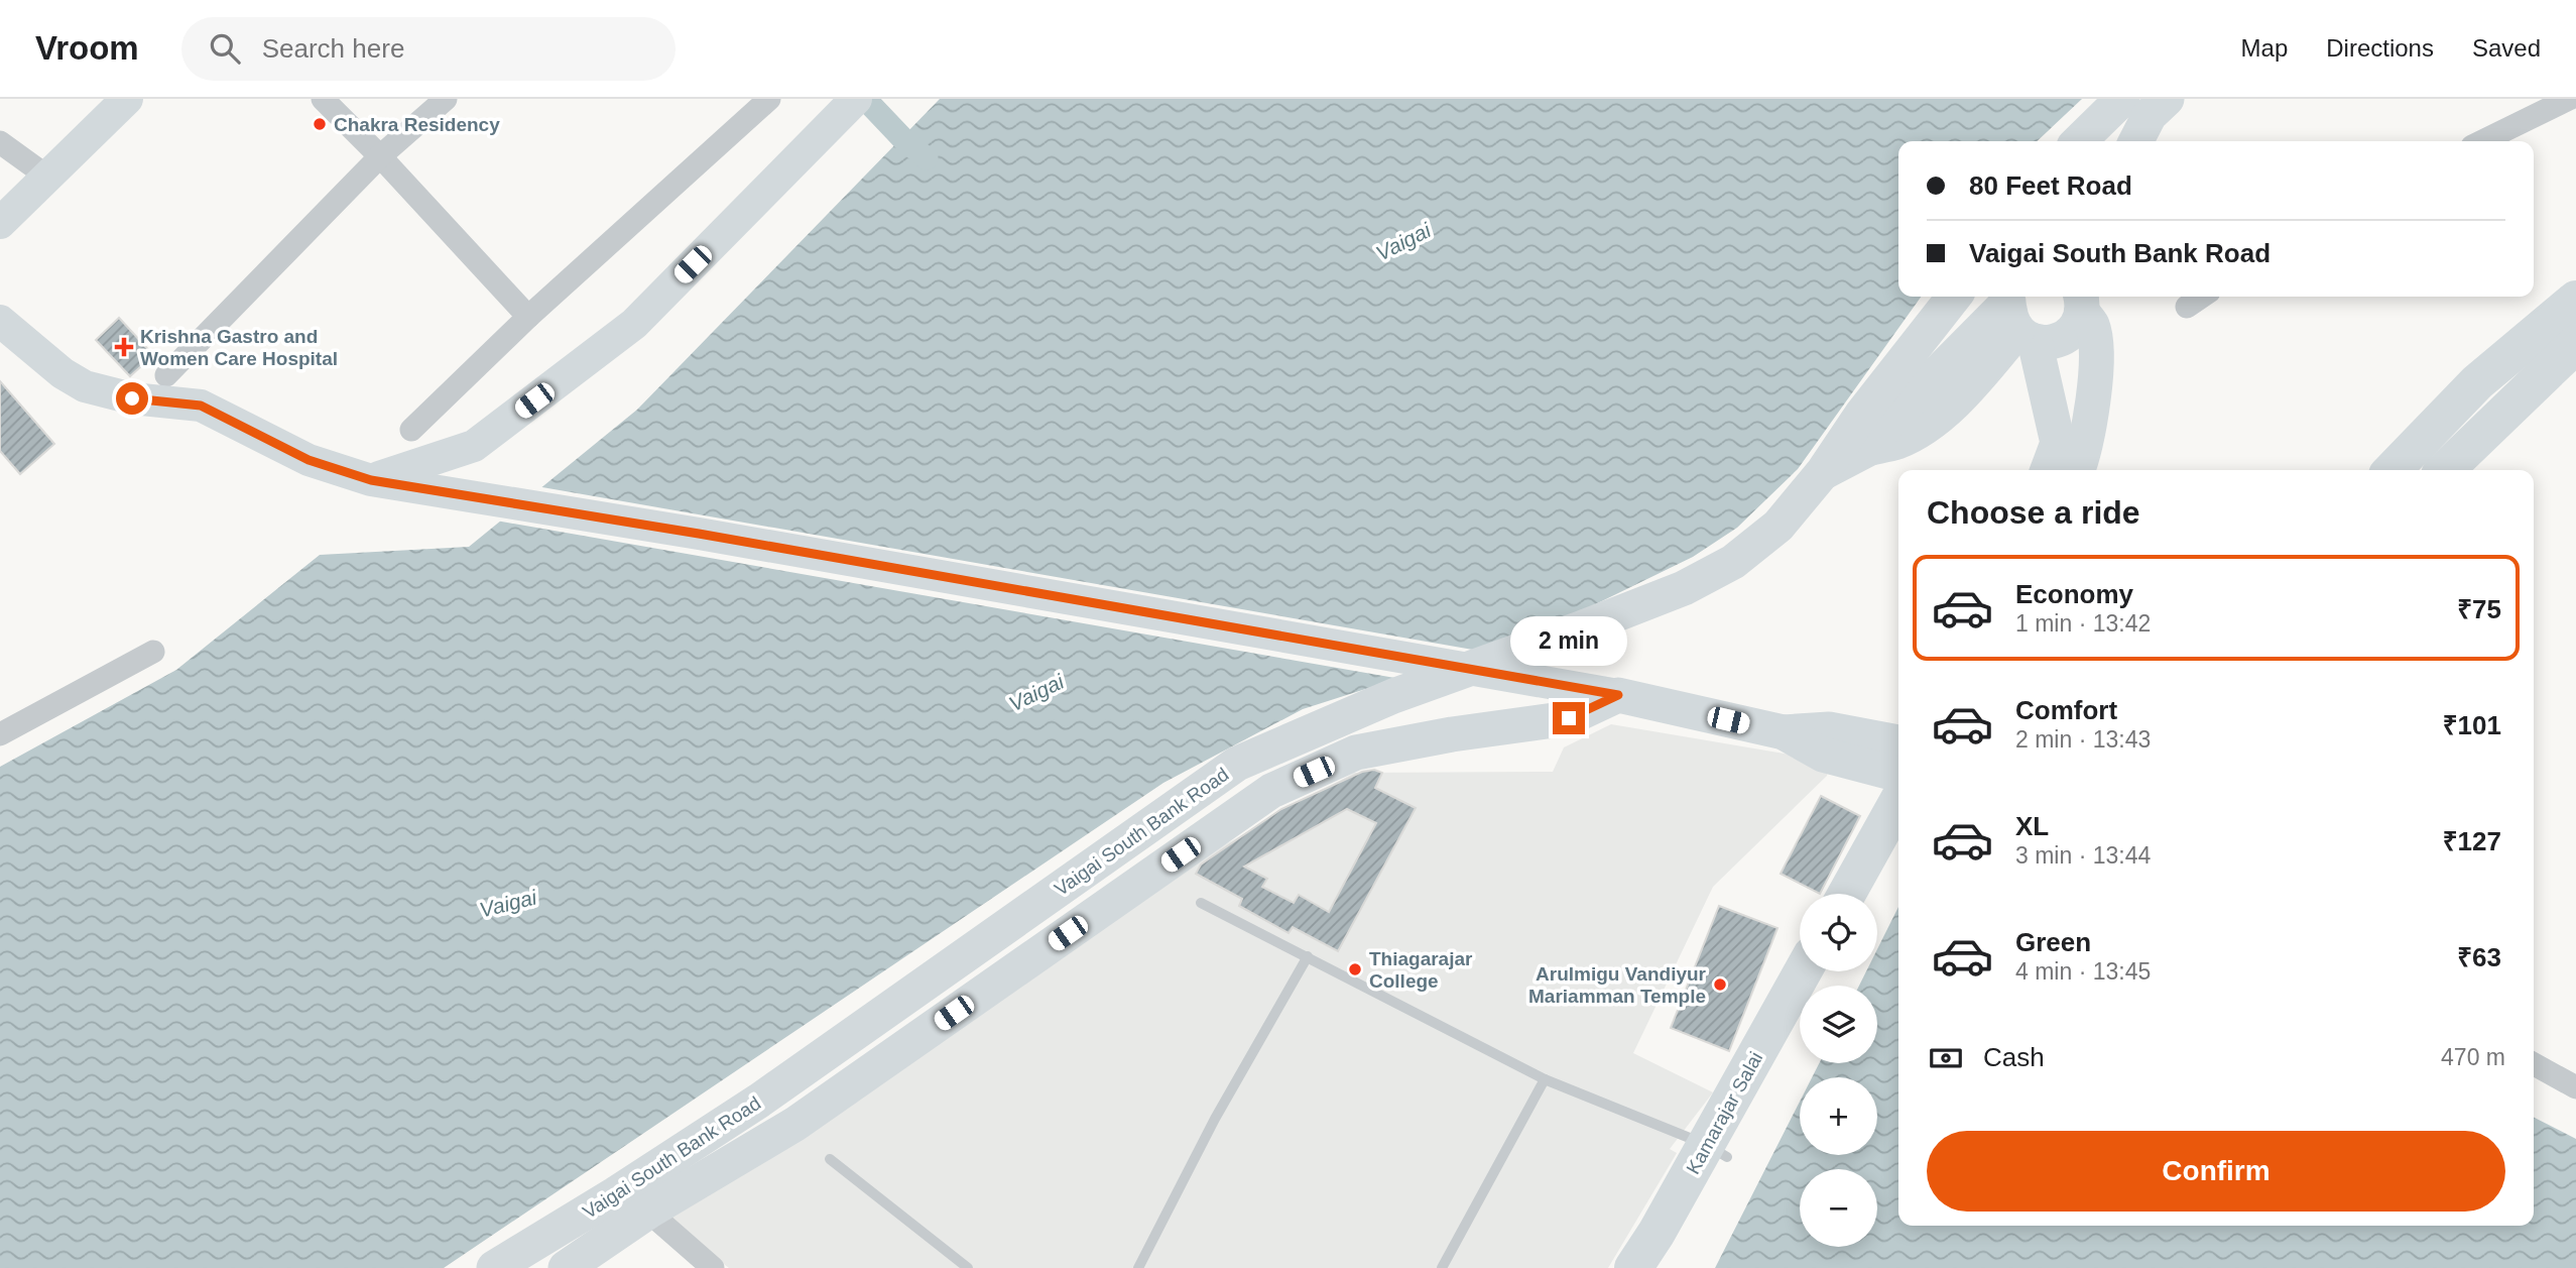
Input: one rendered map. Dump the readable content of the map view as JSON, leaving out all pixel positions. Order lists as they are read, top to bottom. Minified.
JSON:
{"streets":{"highway":["Kamarajar Salai"],"main road":["Vaigai South Bank Road"]},"water":["Vaigai"],"places":{"other":["Chakra Residency","Thiagarajar College","Arulmigu Vandiyur Mariamman Temple"],"health":["Krishna Gastro and Women Care Hospital"]},"page":{"header":"Vroom","search":"Search here","nav":["Map","Directions","Saved"],"banner":["80 Feet Road","Vaigai South Bank Road"],"heading":"Choose a ride","list":[{"name":"Economy","note":"1 min · 13:42","value":"₹75"},{"name":"Comfort","note":"2 min · 13:43","value":"₹101"},{"name":"XL","note":"3 min · 13:44","value":"₹127"},{"name":"Green","note":"4 min · 13:45","value":"₹63"}],"bubble":"2 min","map_buttons":["+","−"],"pay":["Cash","470 m"],"buttons":"Confirm"}}
